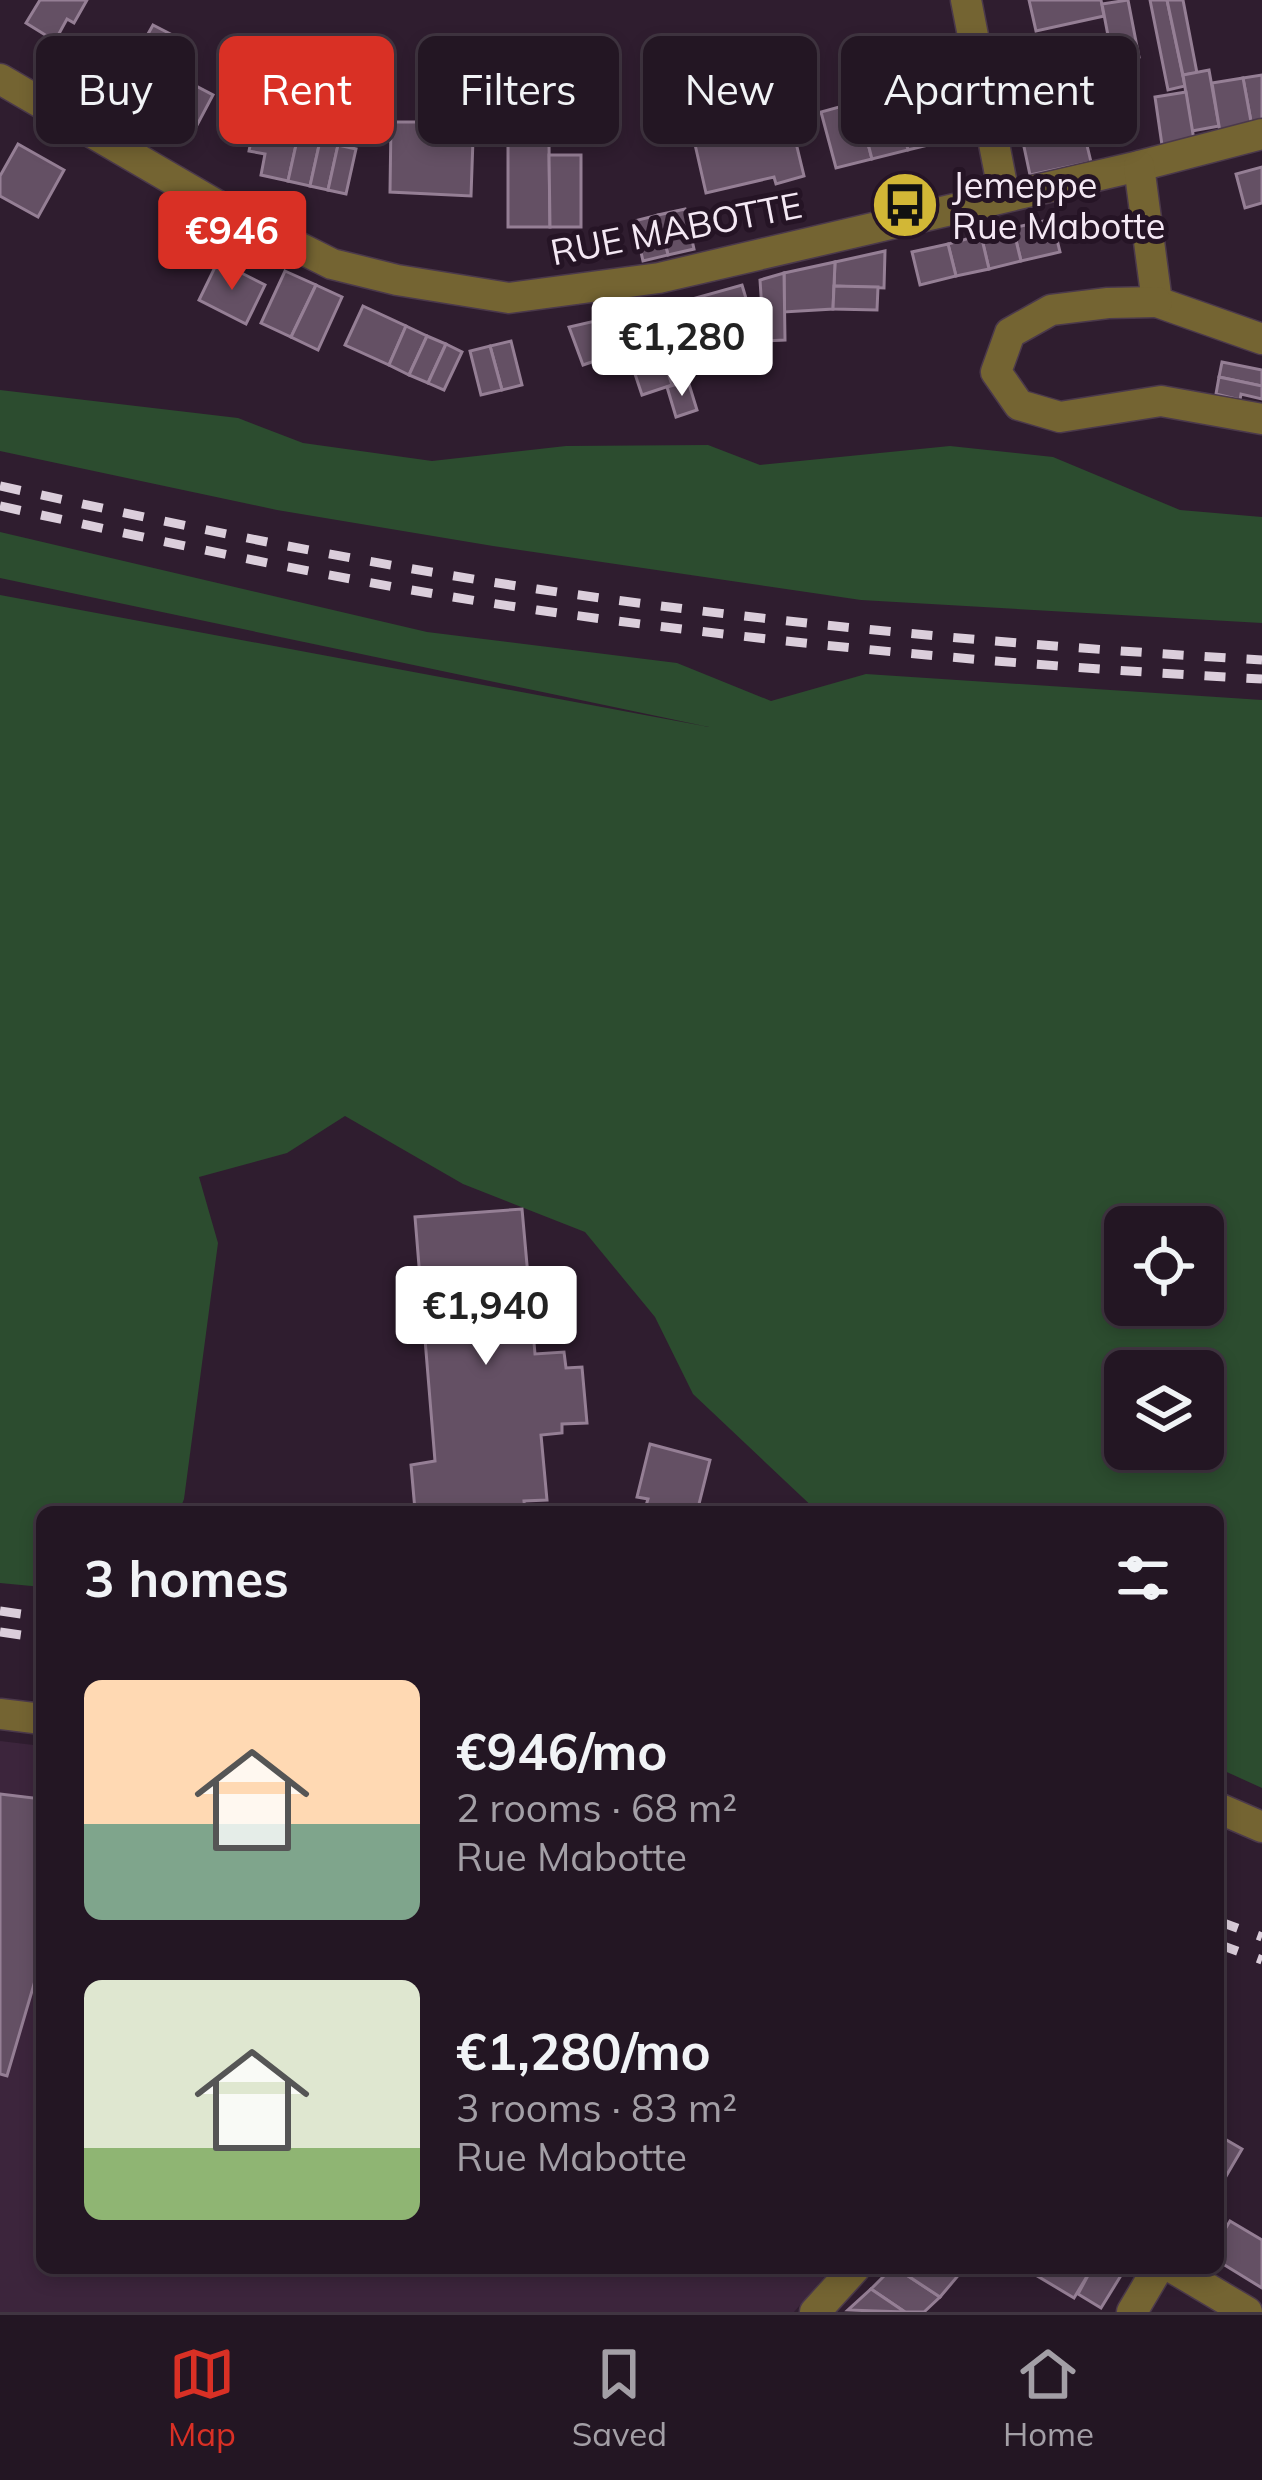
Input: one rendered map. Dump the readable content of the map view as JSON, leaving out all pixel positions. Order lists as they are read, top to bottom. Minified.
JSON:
{"streets":{"street":["RUE MABOTTE"]},"places":{"bus stop":["Jemeppe Rue Mabotte"]},"page":{"chip":["Buy","Rent","Filters","New","Apartment"],"price":["€946","€1,280","€1,940"],"heading":"3 homes","list":[{"name":"€946/mo","note":"2 rooms · 68 m² · Rue Mabotte"},{"name":"€1,280/mo","note":"3 rooms · 83 m² · Rue Mabotte"}],"tabs":["Map","Saved","Home"]}}
